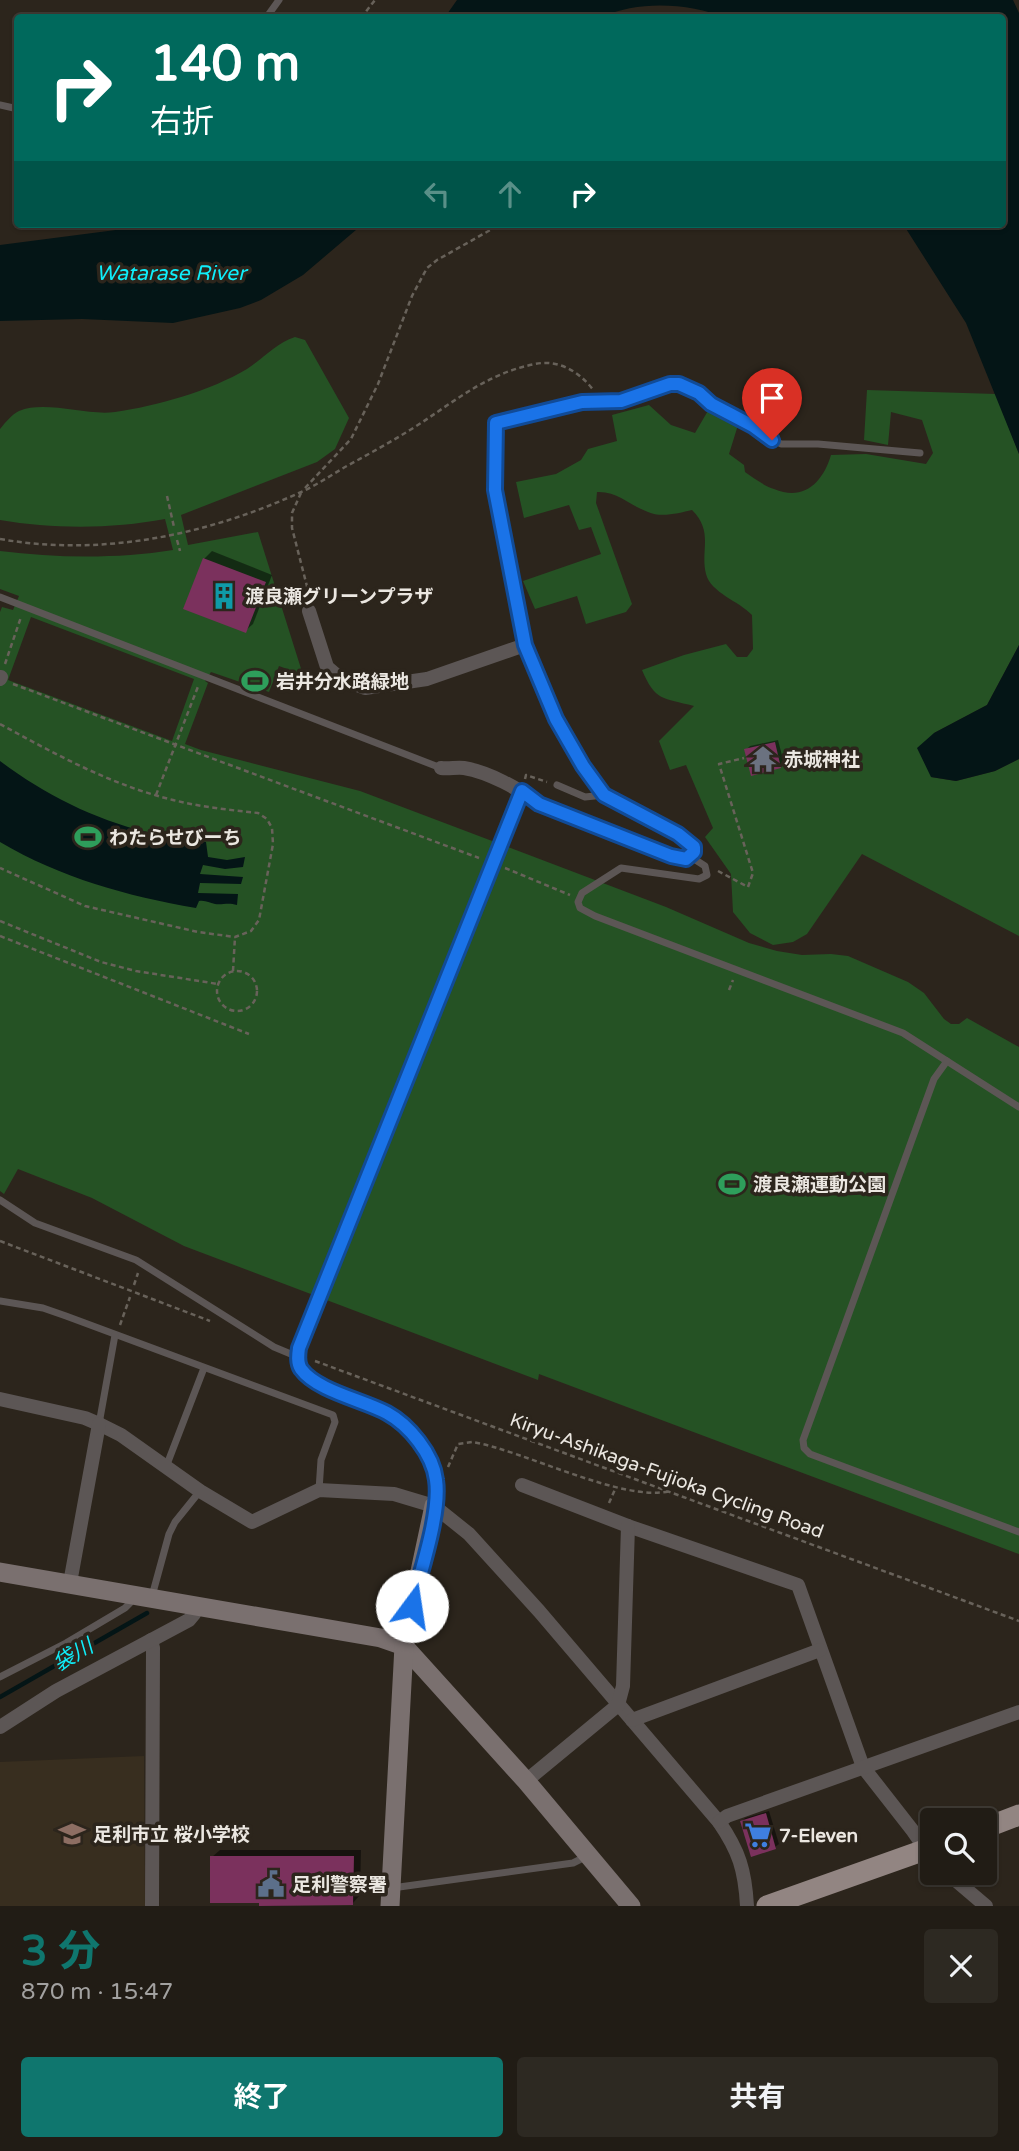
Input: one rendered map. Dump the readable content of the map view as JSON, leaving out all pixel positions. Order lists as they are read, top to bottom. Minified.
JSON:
{"streets":{"path":["Kiryu-Ashikaga-Fujioka Cycling Road"]},"water":["Watarase River","袋川"],"places":{"building":["渡良瀬グリーンプラザ"],"sports":["岩井分水路緑地","わたらせびーち","渡良瀬運動公園"],"temple":["赤城神社"],"school or university":["足利市立 桜小学校"],"supermarket":["7-Eleven"],"public building":["足利警察署"]},"page":{"turn":["140 m","右折"],"heading":["3 分","870 m · 15:47"],"buttons":["終了","共有"]}}
